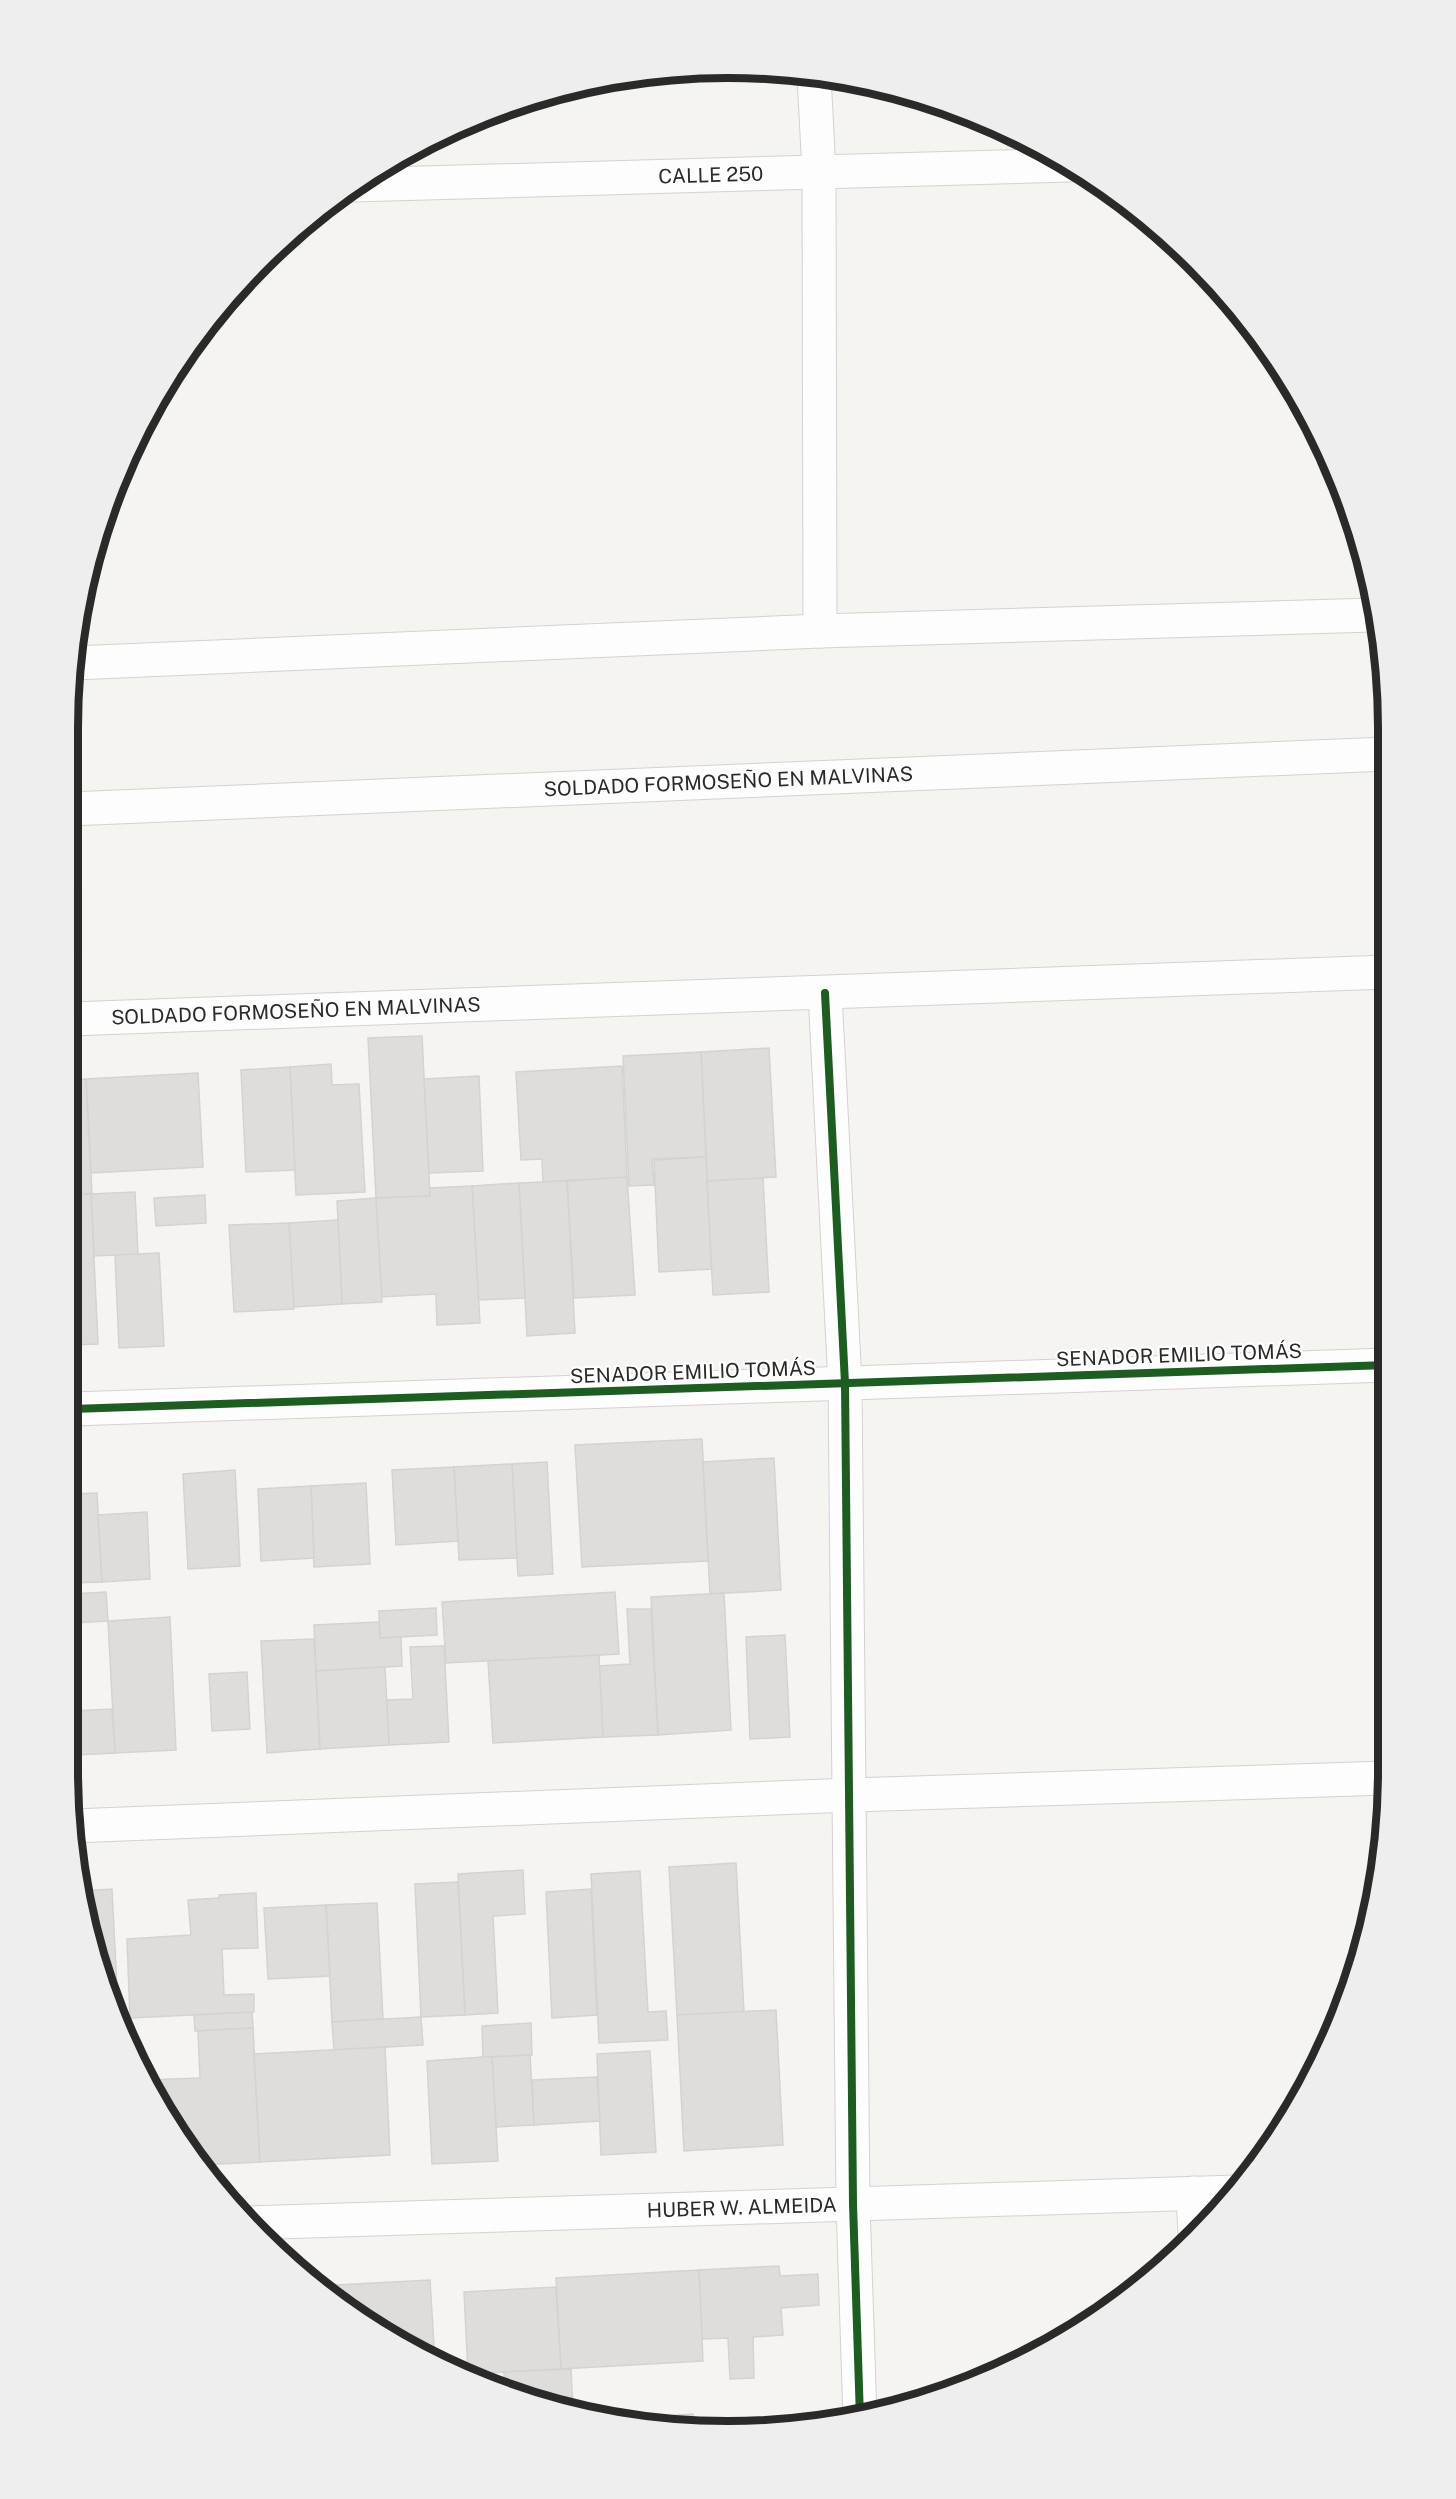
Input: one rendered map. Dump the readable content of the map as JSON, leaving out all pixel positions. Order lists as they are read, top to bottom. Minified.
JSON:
{"streets":{"street":["CALLE 250","SOLDADO FORMOSEÑO EN MALVINAS","SENADOR EMILIO TOMÁS","HUBER W. ALMEIDA"]}}
